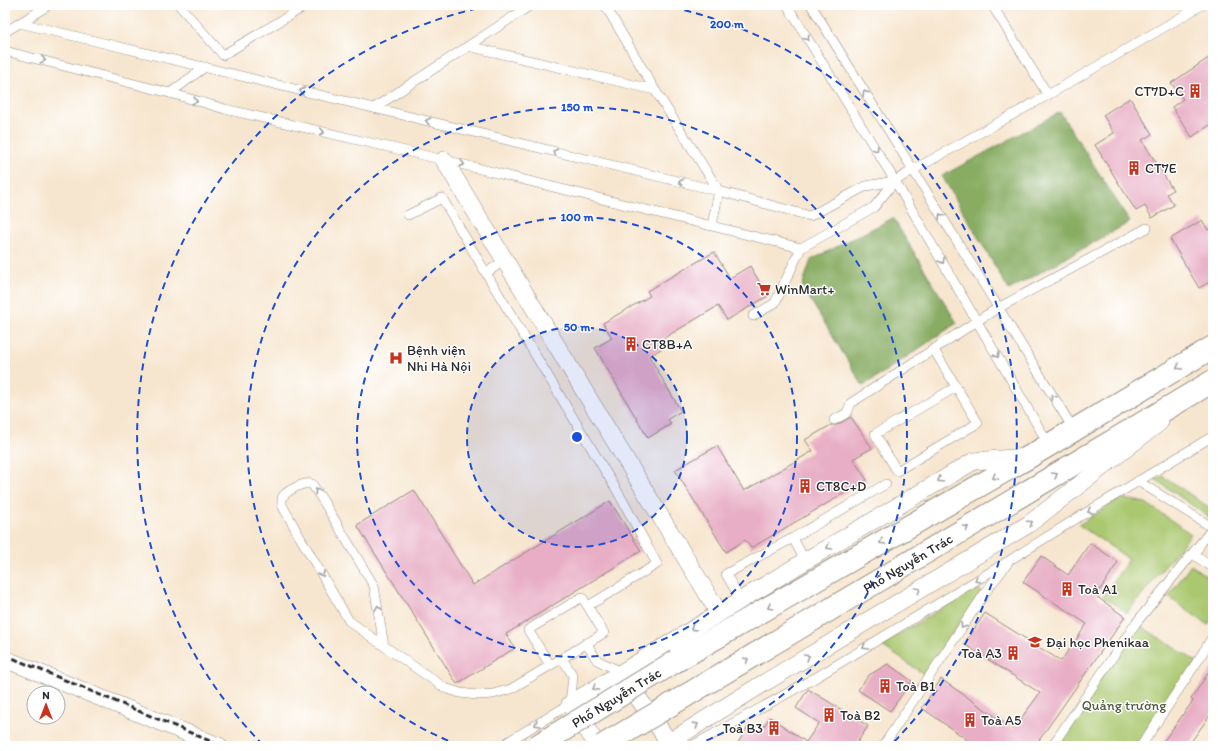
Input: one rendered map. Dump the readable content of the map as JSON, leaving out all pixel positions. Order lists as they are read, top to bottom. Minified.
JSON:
{"streets":{"main road":["Phố Nguyễn Trác"]},"parks":["Quảng trường"],"places":{"building":["CT7D+C","CT7E","CT8B+A","CT8C+D","Toà A1","Toà A3","Toà B1","Toà B2","Toà A5","Toà B3"],"supermarket":["WinMart+"],"hospital":["Bệnh viện Nhi Hà Nội"],"school or university":["Đại học Phenikaa"]},"north":"top","rings":["200 m","150 m","100 m","50 m"]}
